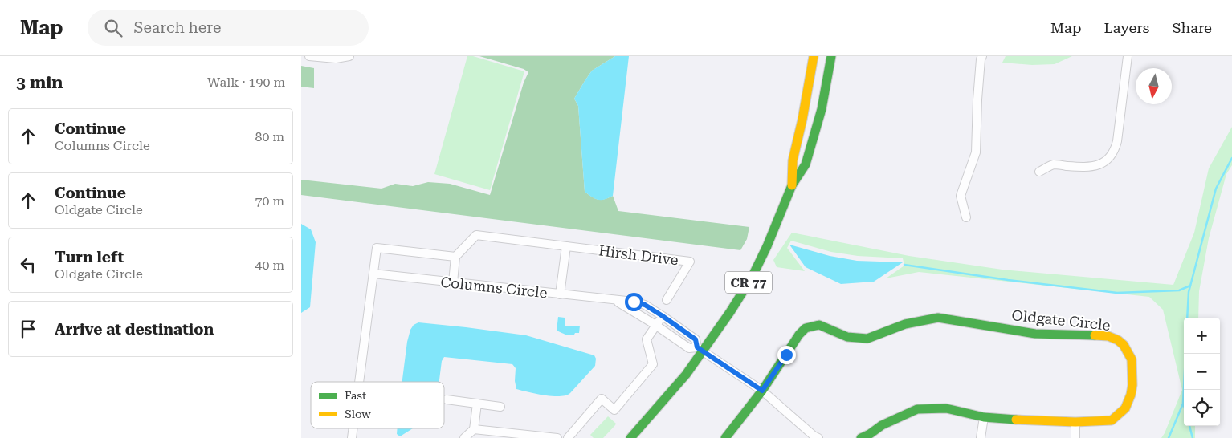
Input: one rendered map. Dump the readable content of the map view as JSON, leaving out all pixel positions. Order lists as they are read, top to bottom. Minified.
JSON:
{"streets":{"street":["Hirsh Drive","CR 77","Columns Circle","Oldgate Circle"]},"crossings":[["CR 77","Columns Circle"]],"legend":["Fast","Slow"],"north":"bottom","page":{"header":"Map","search":"Search here","nav":["Map","Layers","Share"],"heading":["3 min","Walk · 190 m"],"list":[["Continue","Columns Circle","80 m"],["Continue","Oldgate Circle","70 m"],["Turn left","Oldgate Circle","40 m"],"Arrive at destination"],"map_buttons":["+","−"]}}
